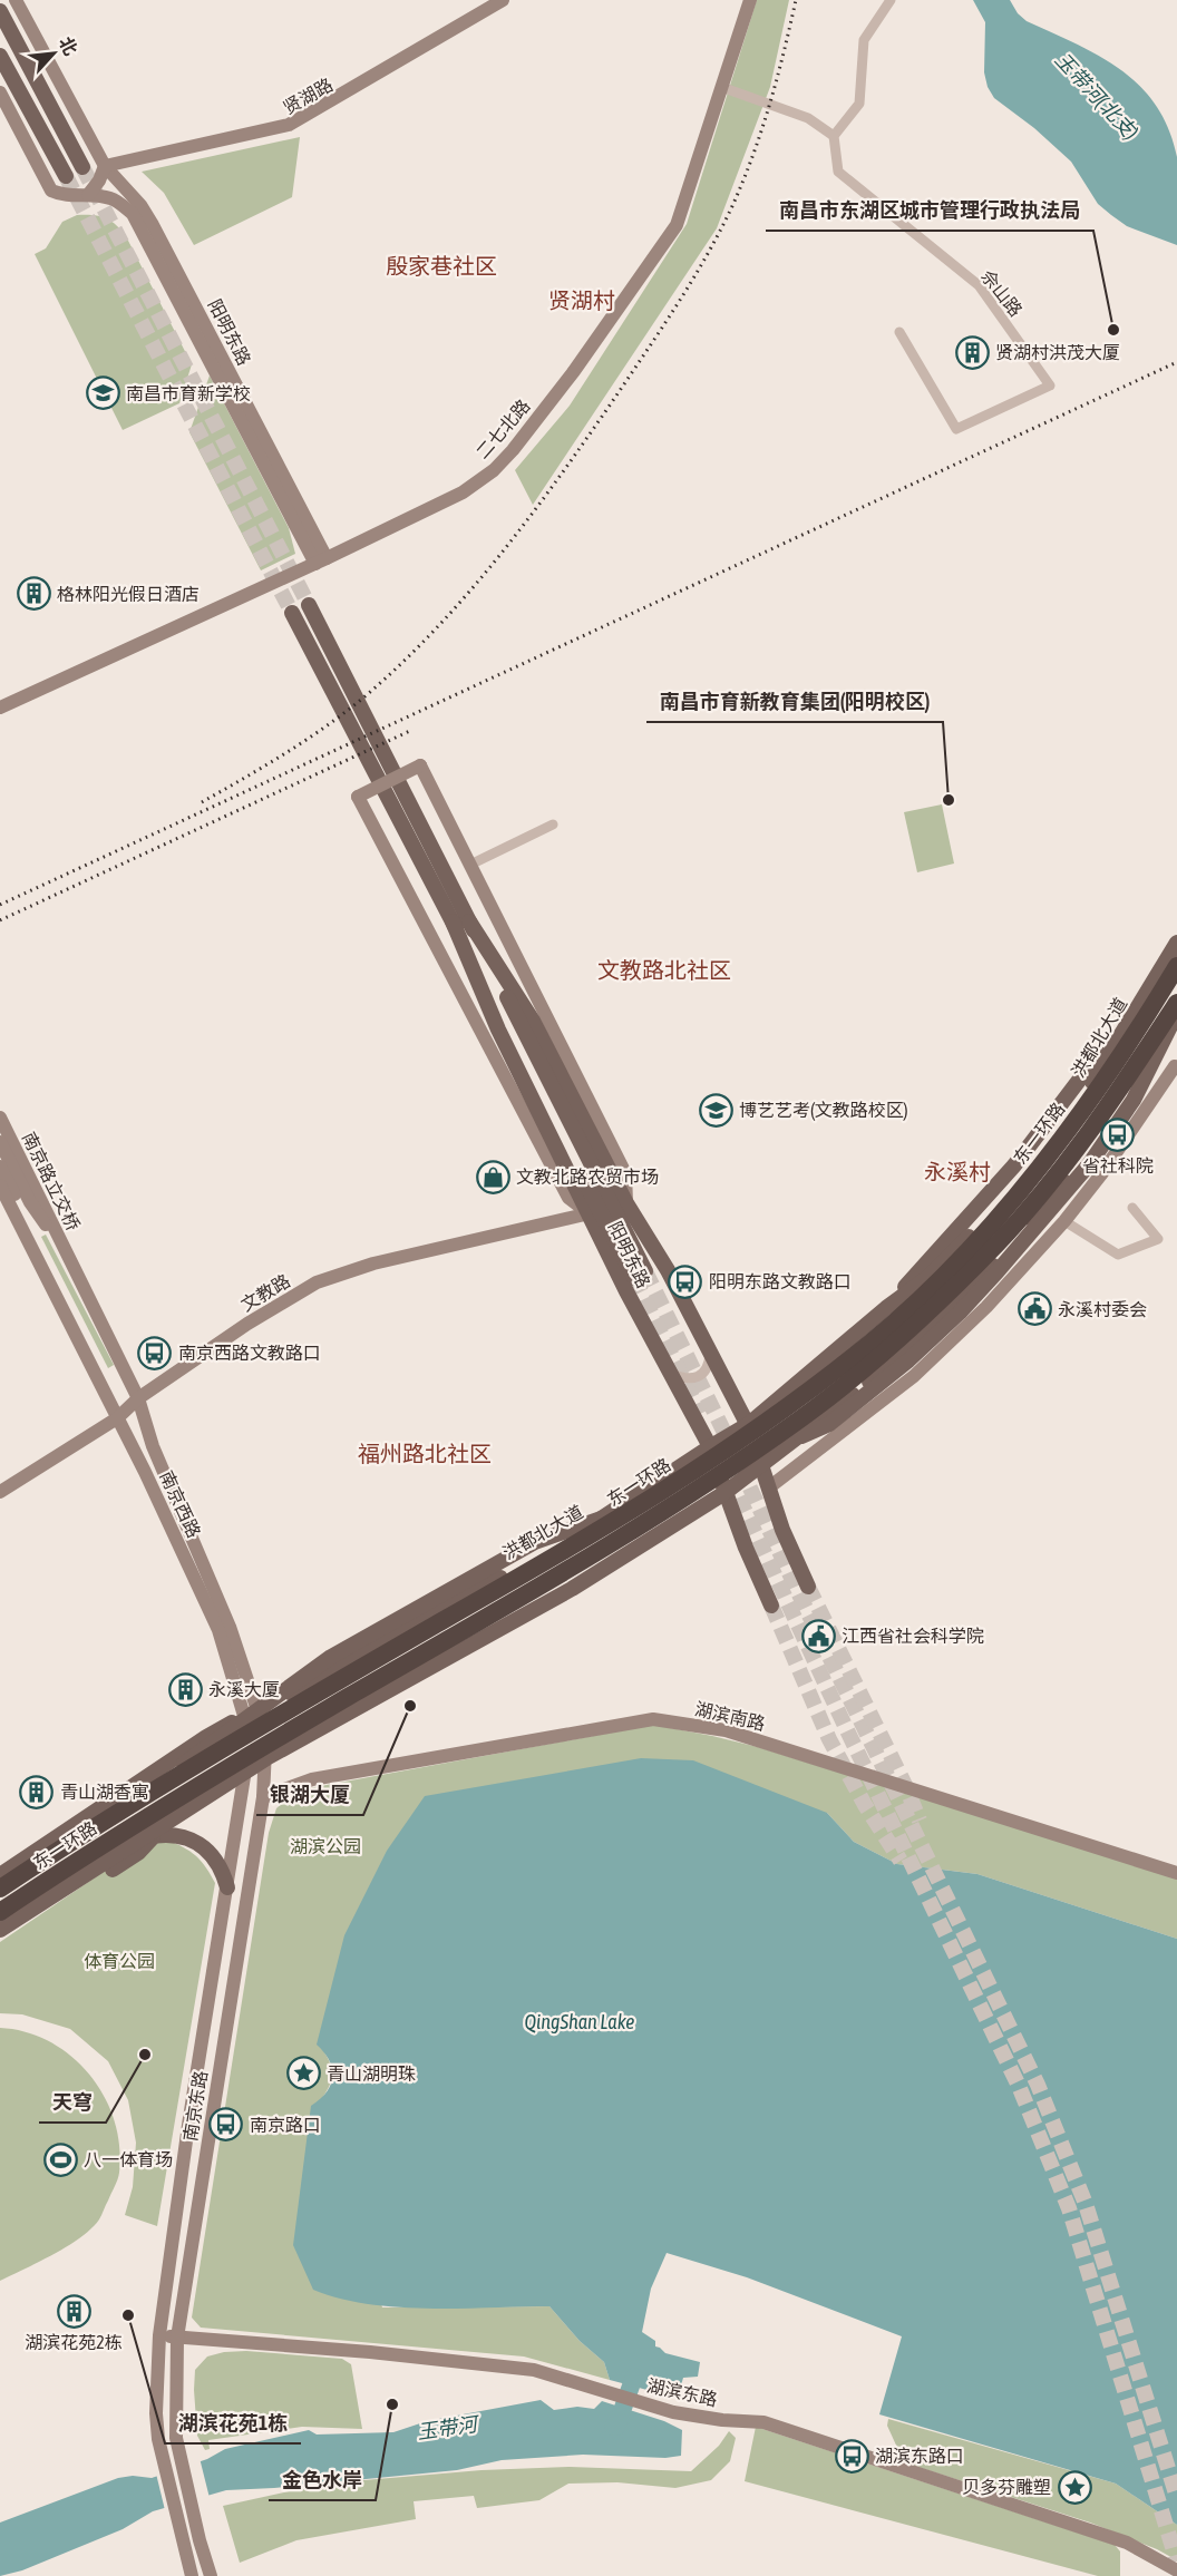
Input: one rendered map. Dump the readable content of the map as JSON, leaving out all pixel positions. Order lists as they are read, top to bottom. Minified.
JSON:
{"streets":{"highway":["东一环路"],"main road":["贤湖路","阳明东路","二七北路","洪都北大道","南京路立交桥","文教路","南京西路","湖滨南路","南京东路","湖滨东路"],"street":["佘山路"]},"crossings":[["贤湖路","阳明东路"],["阳明东路","二七北路"],["阳明东路","洪都北大道"],["阳明东路","文教路"],["洪都北大道","南京西路"],["南京路立交桥","南京西路"],["文教路","南京西路"],["南京西路","南京东路"],["湖滨南路","南京东路"],["南京东路","湖滨东路"]],"districts":["殷家巷社区","贤湖村","文教路北社区","永溪村","福州路北社区"],"water":["玉带河(北支)","QingShan Lake","玉带河"],"parks":["湖滨公园","体育公园"],"places":{"other":["南昌市东湖区城市管理行政执法局","南昌市育新教育集团(阳明校区)","银湖大厦","天穹","湖滨花苑1栋","金色水岸"],"building":["贤湖村洪茂大厦","格林阳光假日酒店","永溪大厦","青山湖香寓","湖滨花苑2栋"],"school or university":["南昌市育新学校","博艺艺考(文教路校区)"],"bus stop":["省社科院","阳明东路文教路口","南京西路文教路口","南京路口","湖滨东路口"],"shop":["文教北路农贸市场"],"public building":["永溪村委会","江西省社会科学院"],"place":["青山湖明珠","贝多芬雕塑"],"sports":["八一体育场"]},"north":"top right"}
